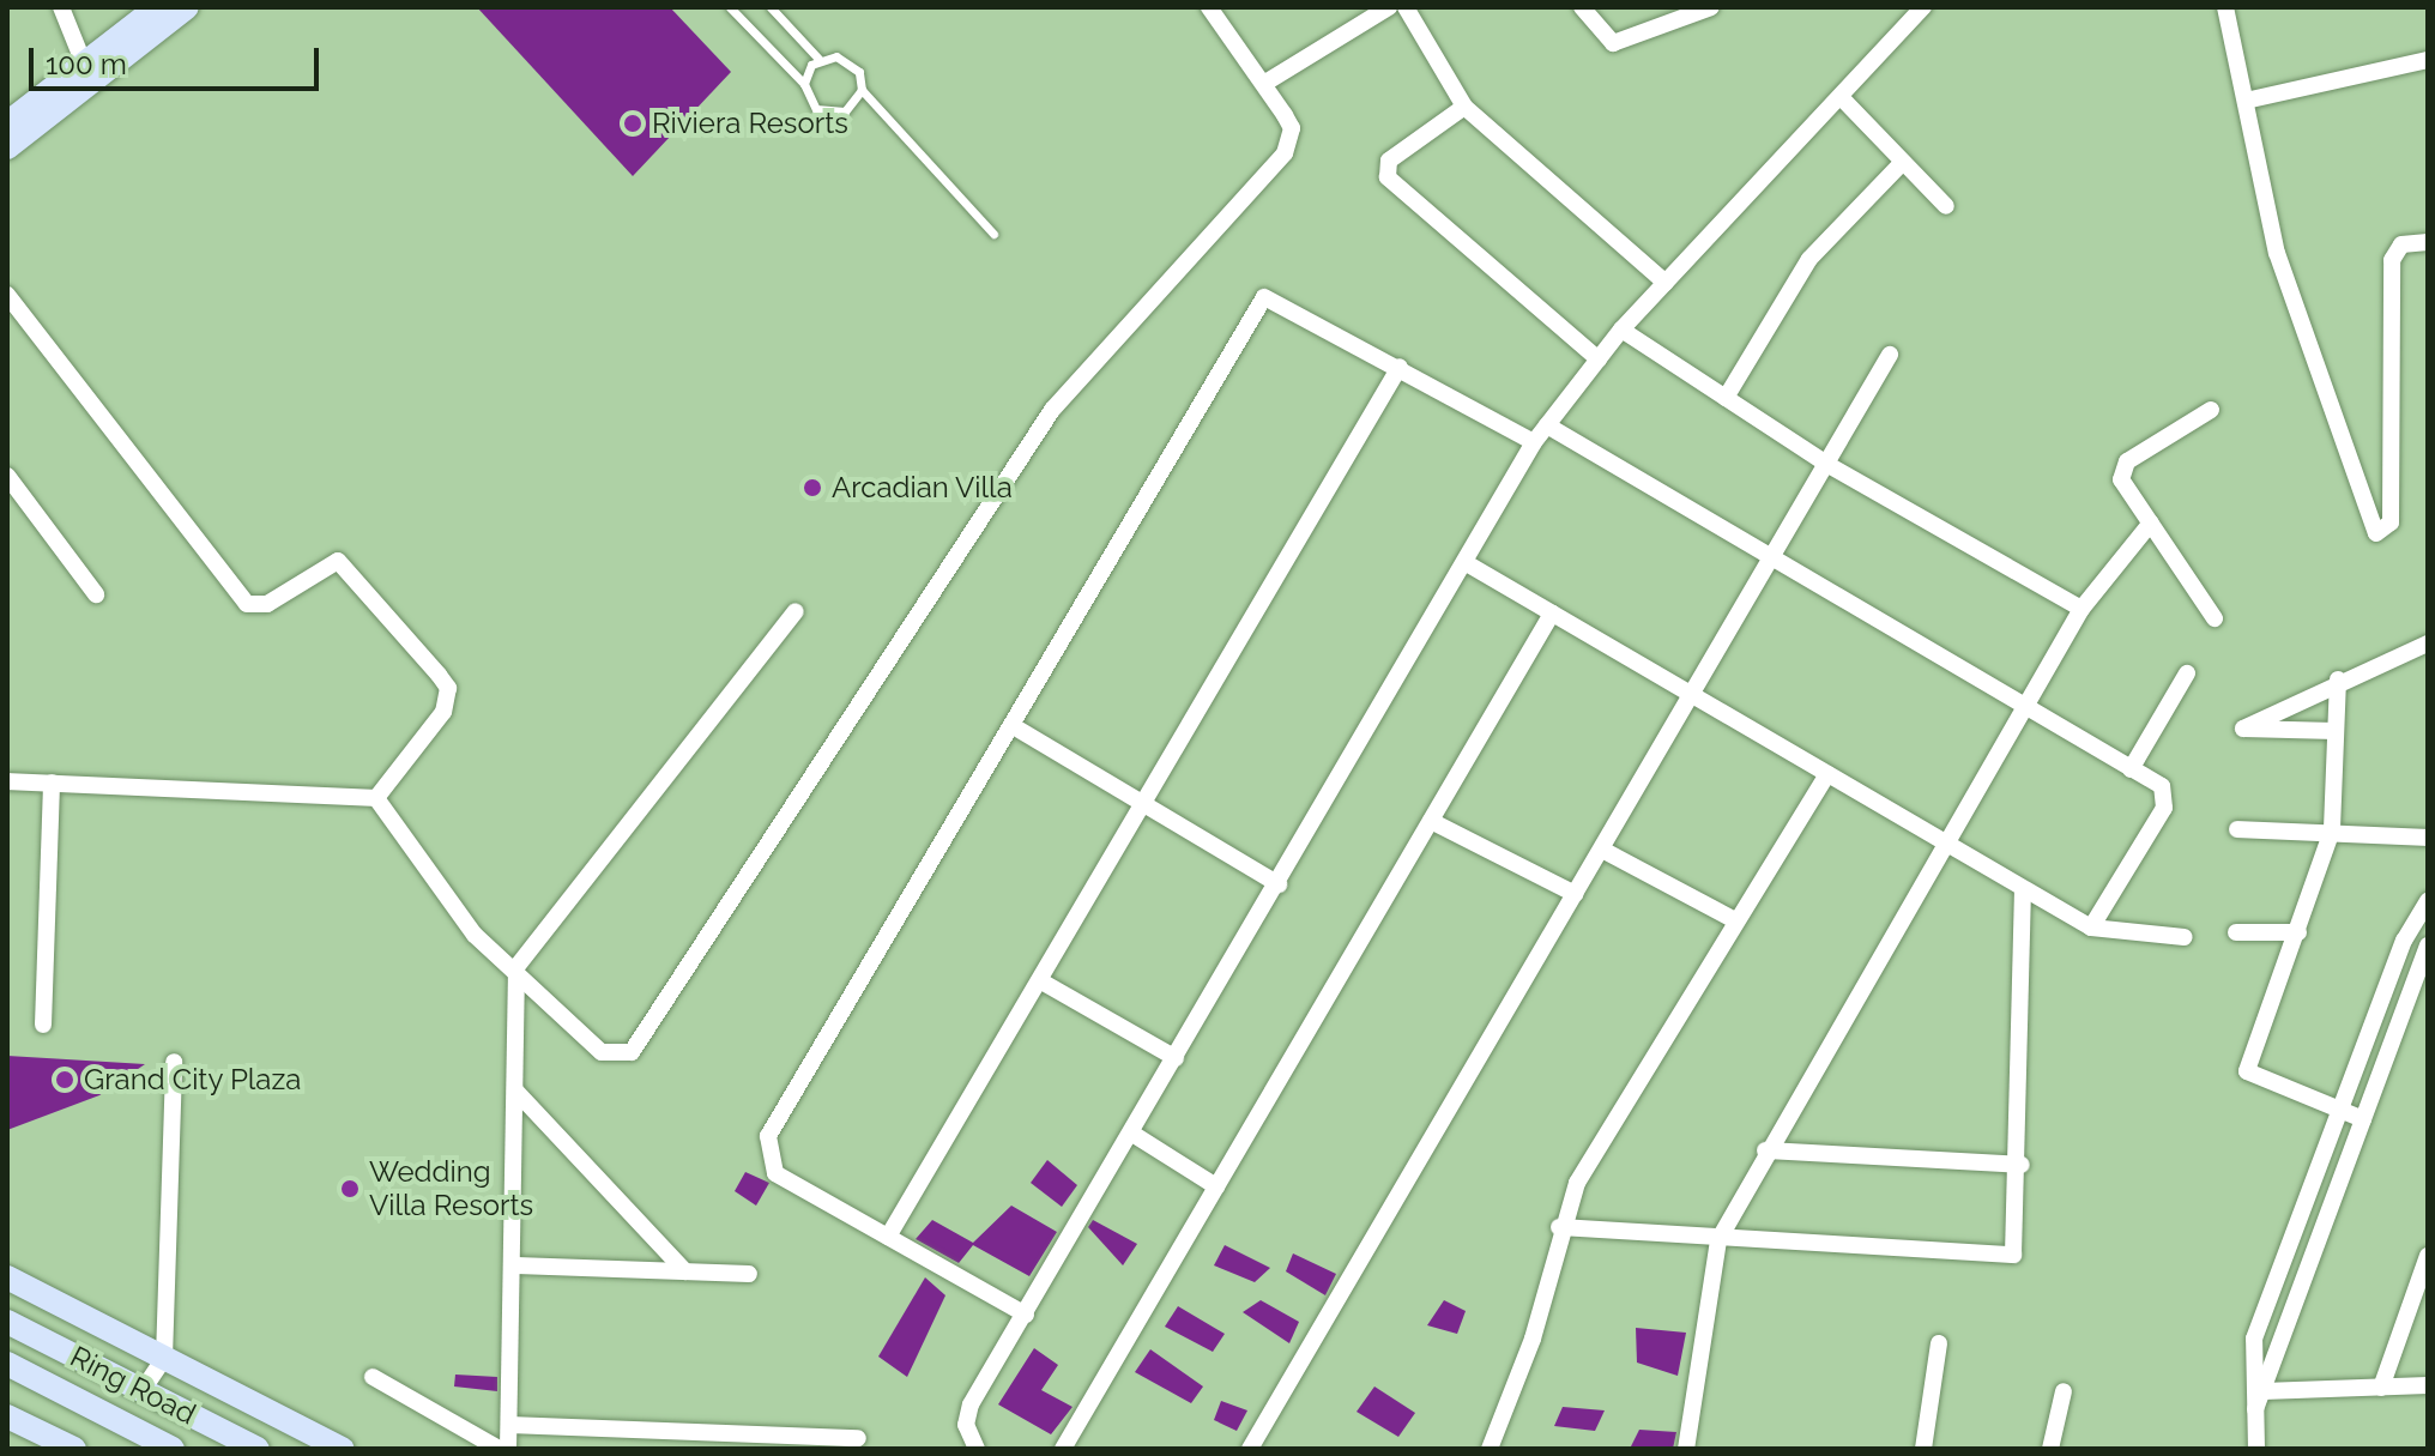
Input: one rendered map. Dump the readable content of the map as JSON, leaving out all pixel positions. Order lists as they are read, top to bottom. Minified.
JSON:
{"streets":{"street":["Ring Road"]},"places":["Riviera Resorts","Arcadian Villa","Grand City Plaza","Wedding Villa Resorts"],"scale_bar":"100 m"}
